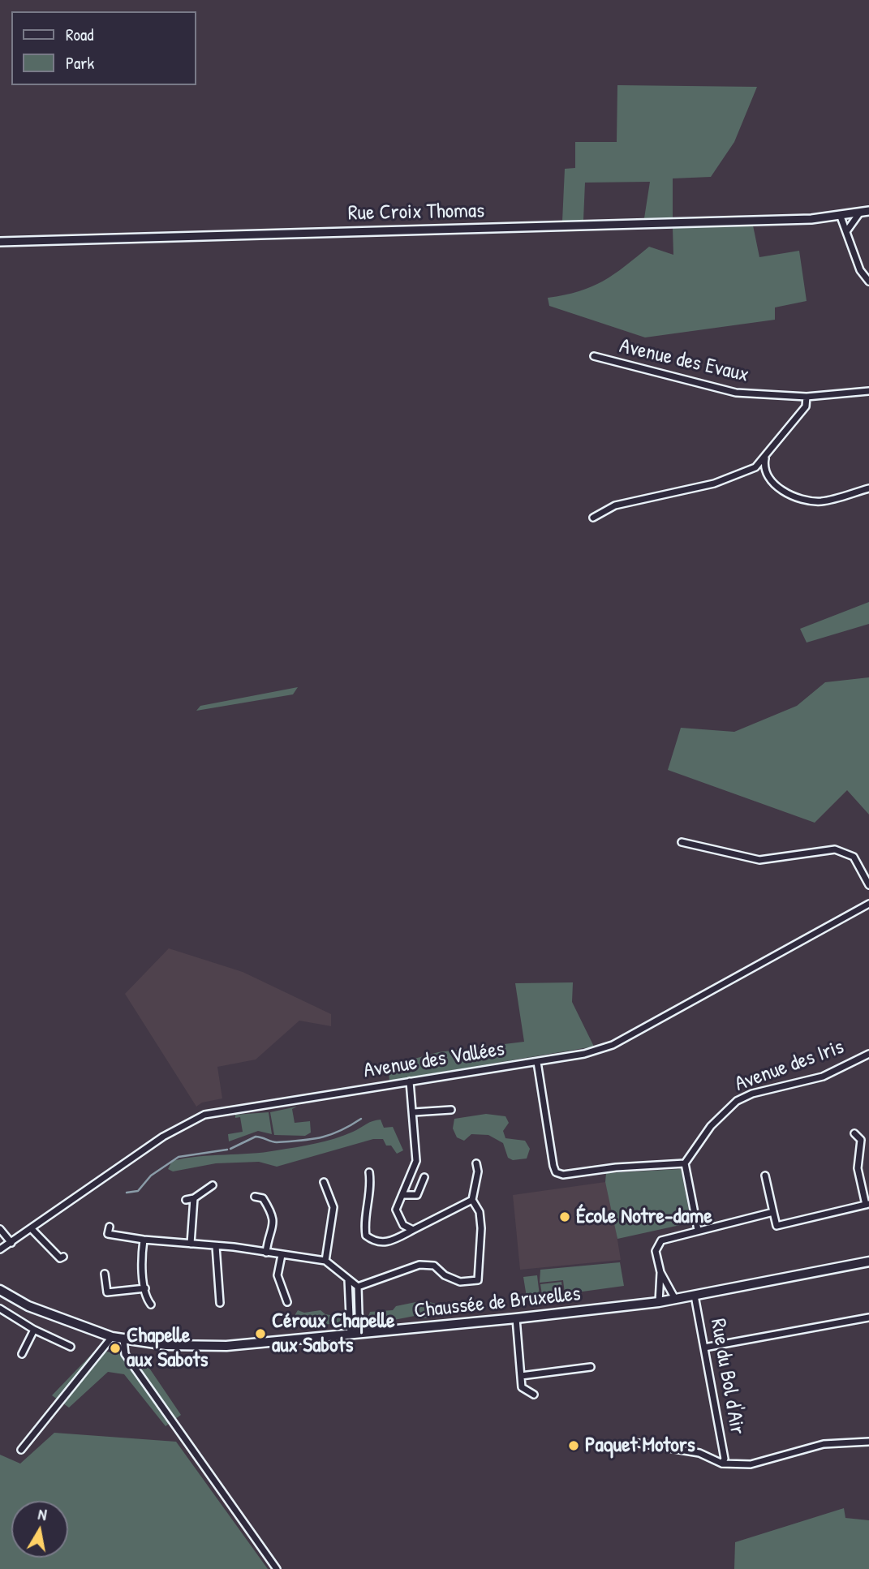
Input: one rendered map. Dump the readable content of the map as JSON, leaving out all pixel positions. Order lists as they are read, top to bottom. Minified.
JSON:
{"streets":{"main road":["Chaussée de Bruxelles"],"street":["Rue Croix Thomas","Avenue des Evaux","Avenue des Vallées","Avenue des Iris","Rue du Bol d'Air"]},"crossings":[["Chaussée de Bruxelles","Rue du Bol d'Air"]],"places":["École Notre-dame","Céroux Chapelle aux Sabots","Chapelle aux Sabots","Paquet Motors"],"legend":["Road","Park"],"north":"top"}
